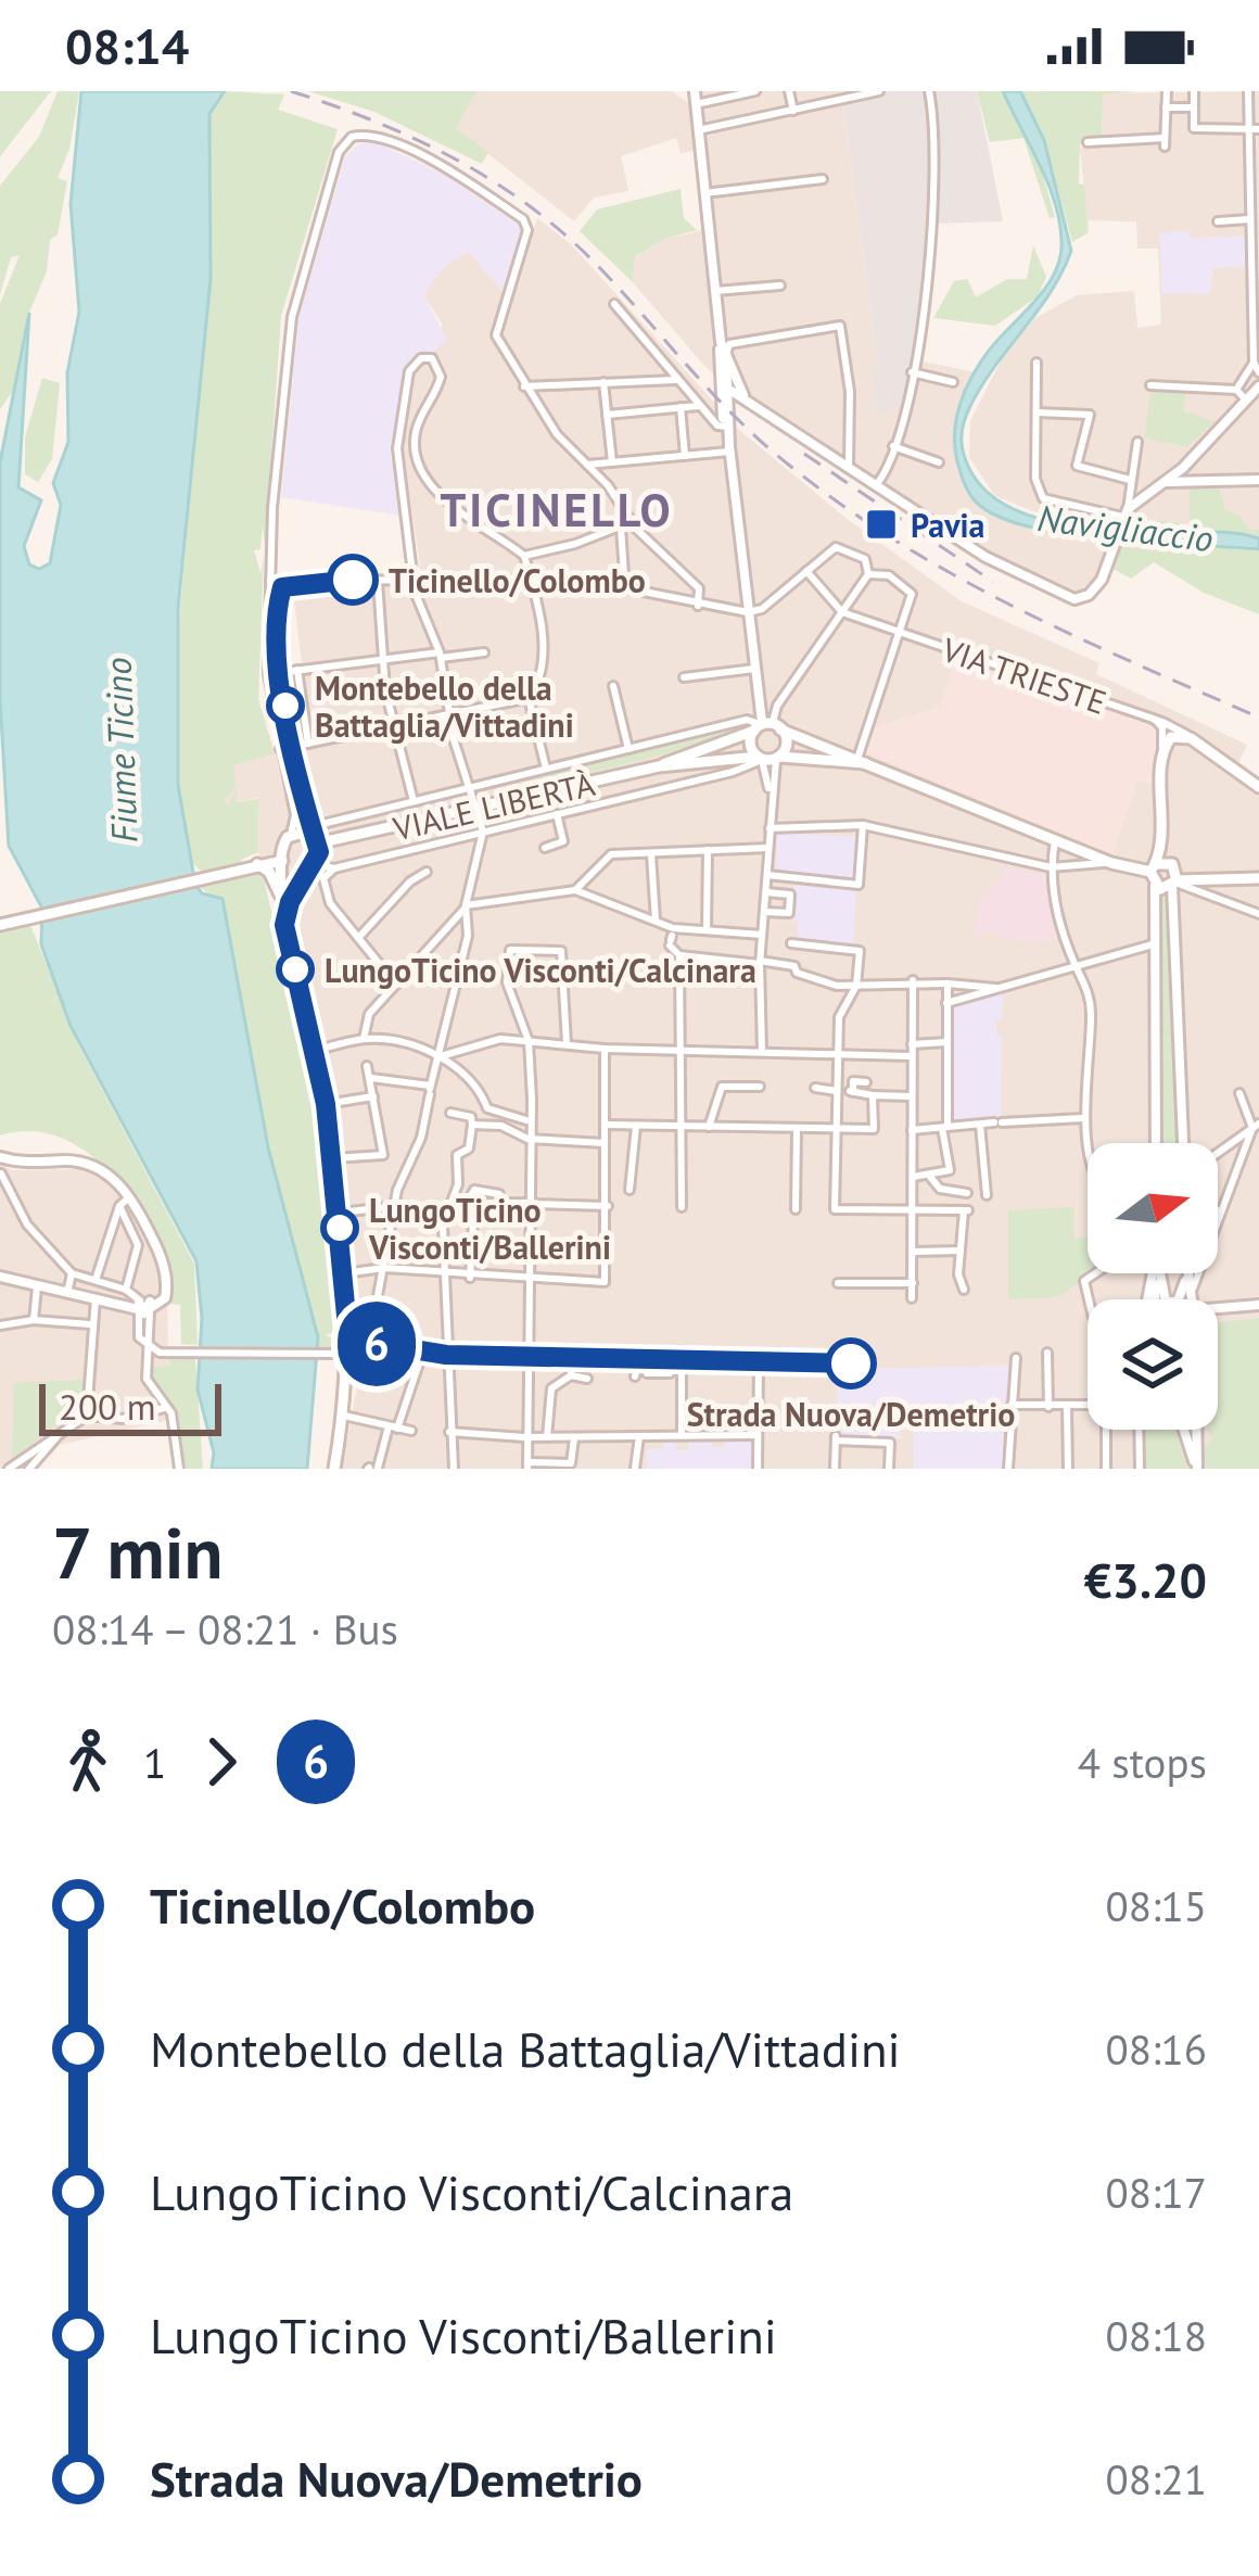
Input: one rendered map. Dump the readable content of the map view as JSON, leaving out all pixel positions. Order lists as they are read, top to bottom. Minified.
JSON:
{"streets":{"main road":["VIA TRIESTE","VIALE LIBERTÀ"]},"districts":["TICINELLO"],"water":["Navigliaccio","Fiume Ticino"],"places":{"transit":["Pavia"],"other":["Ticinello/Colombo","Montebello della Battaglia/Vittadini","LungoTicino Visconti/Calcinara","LungoTicino Visconti/Ballerini","Strada Nuova/Demetrio"]},"lines":["bus line 6"],"scale_bar":"200 m","north":"right","page":{"status":"08:14","on_map":"6","scale":"200 m","heading":["7 min","08:14 – 08:21 · Bus","€3.20"],"legs":["1","6","4 stops"],"list":[{"name":"Ticinello/Colombo","value":"08:15"},{"name":"Montebello della Battaglia/Vittadini","value":"08:16"},{"name":"LungoTicino Visconti/Calcinara","value":"08:17"},{"name":"LungoTicino Visconti/Ballerini","value":"08:18"},{"name":"Strada Nuova/Demetrio","value":"08:21"}]}}
